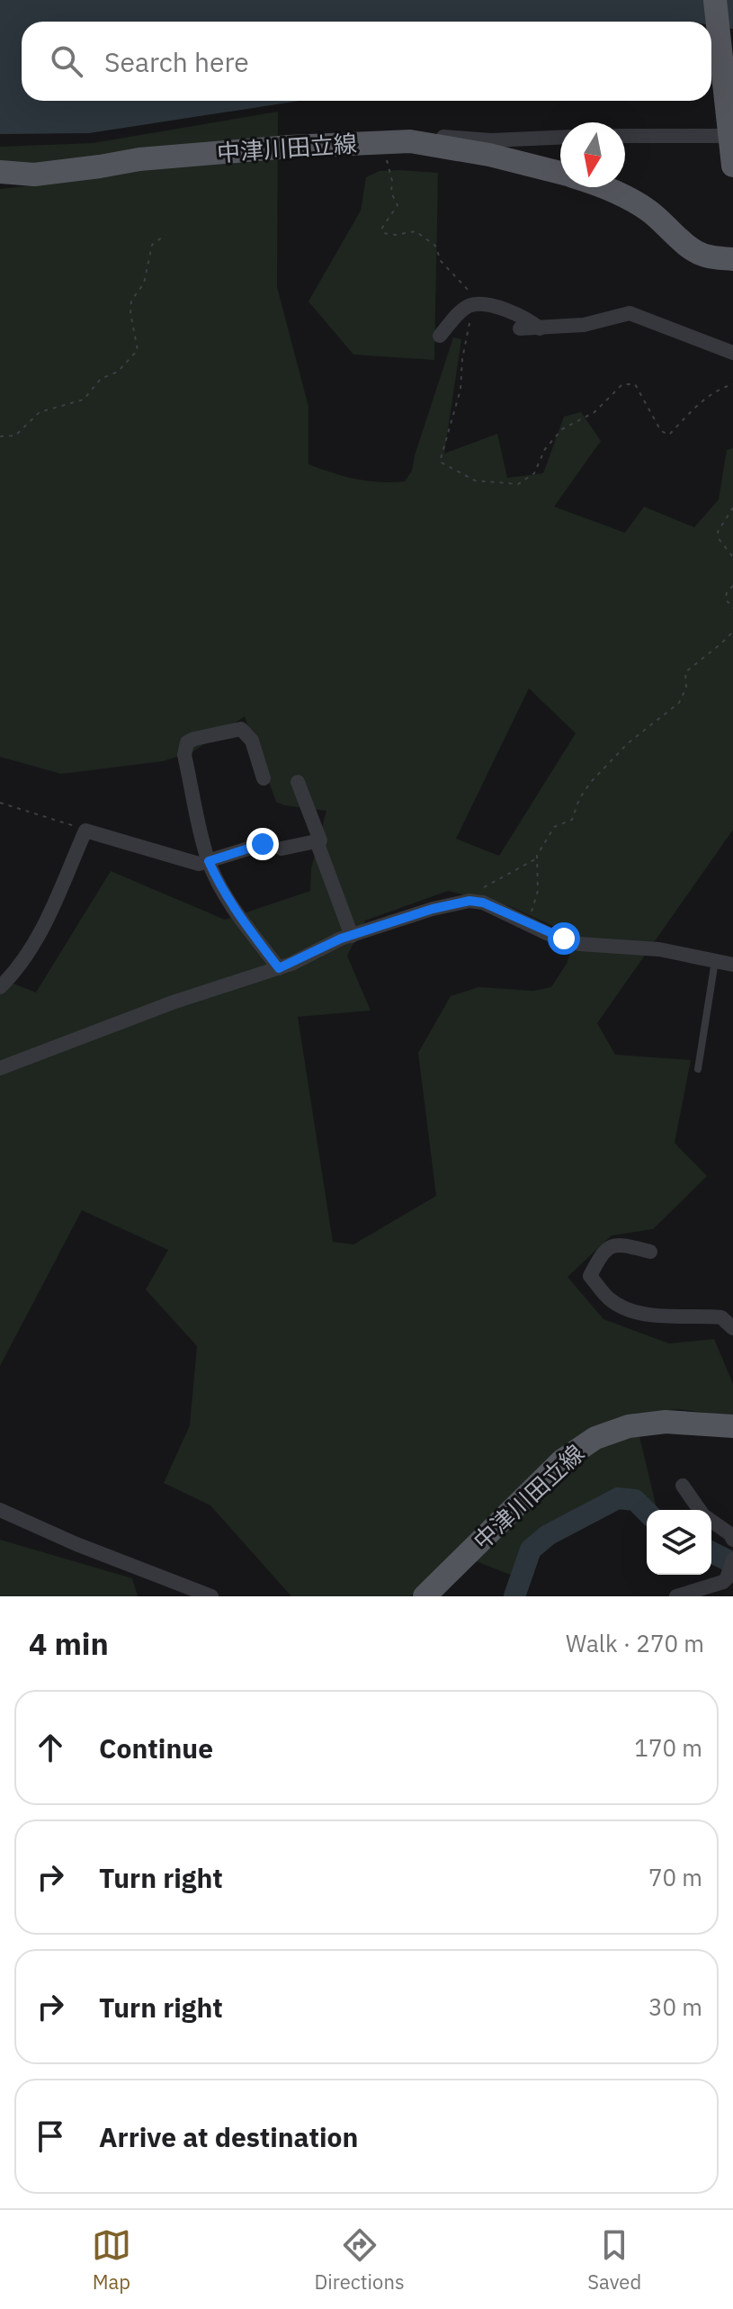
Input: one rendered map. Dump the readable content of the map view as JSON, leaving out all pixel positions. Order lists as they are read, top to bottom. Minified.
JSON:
{"streets":{"main road":["中津川田立線"]},"north":"bottom","page":{"search":"Search here","heading":["4 min","Walk · 270 m"],"list":[["Continue","170 m"],["Turn right","70 m"],["Turn right","30 m"],"Arrive at destination"],"nav":["Map","Directions","Saved"]}}
